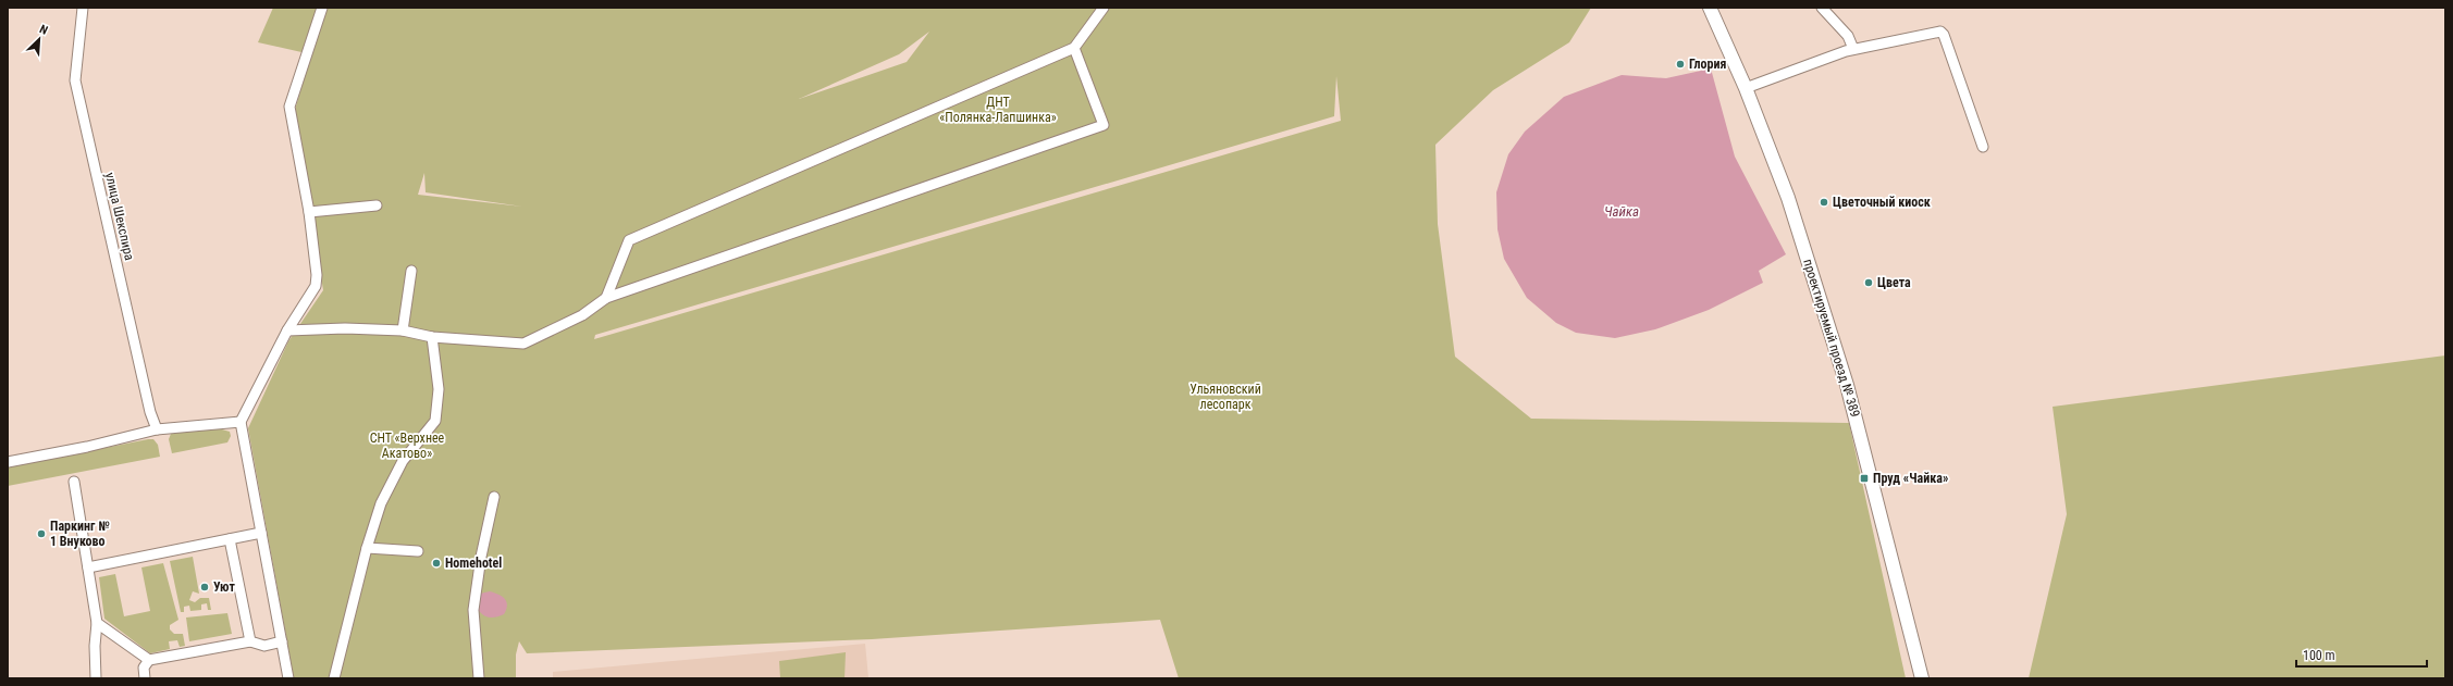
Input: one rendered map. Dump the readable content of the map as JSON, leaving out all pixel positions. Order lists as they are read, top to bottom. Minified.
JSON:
{"streets":{"main road":["проектируемый проезд № 389"],"street":["улица Шекспира"]},"water":["Чайка"],"parks":["ДНТ «Полянка-Лапшинка»","Ульяновский лесопарк","СНТ «Верхнее Акатово»"],"places":{"other":["Глория","Цветочный киоск","Цвета","Паркинг № 1 Внуково","Homehotel","Уют"],"transit":["Пруд «Чайка»"]},"scale_bar":"100 m","north":"top right"}
